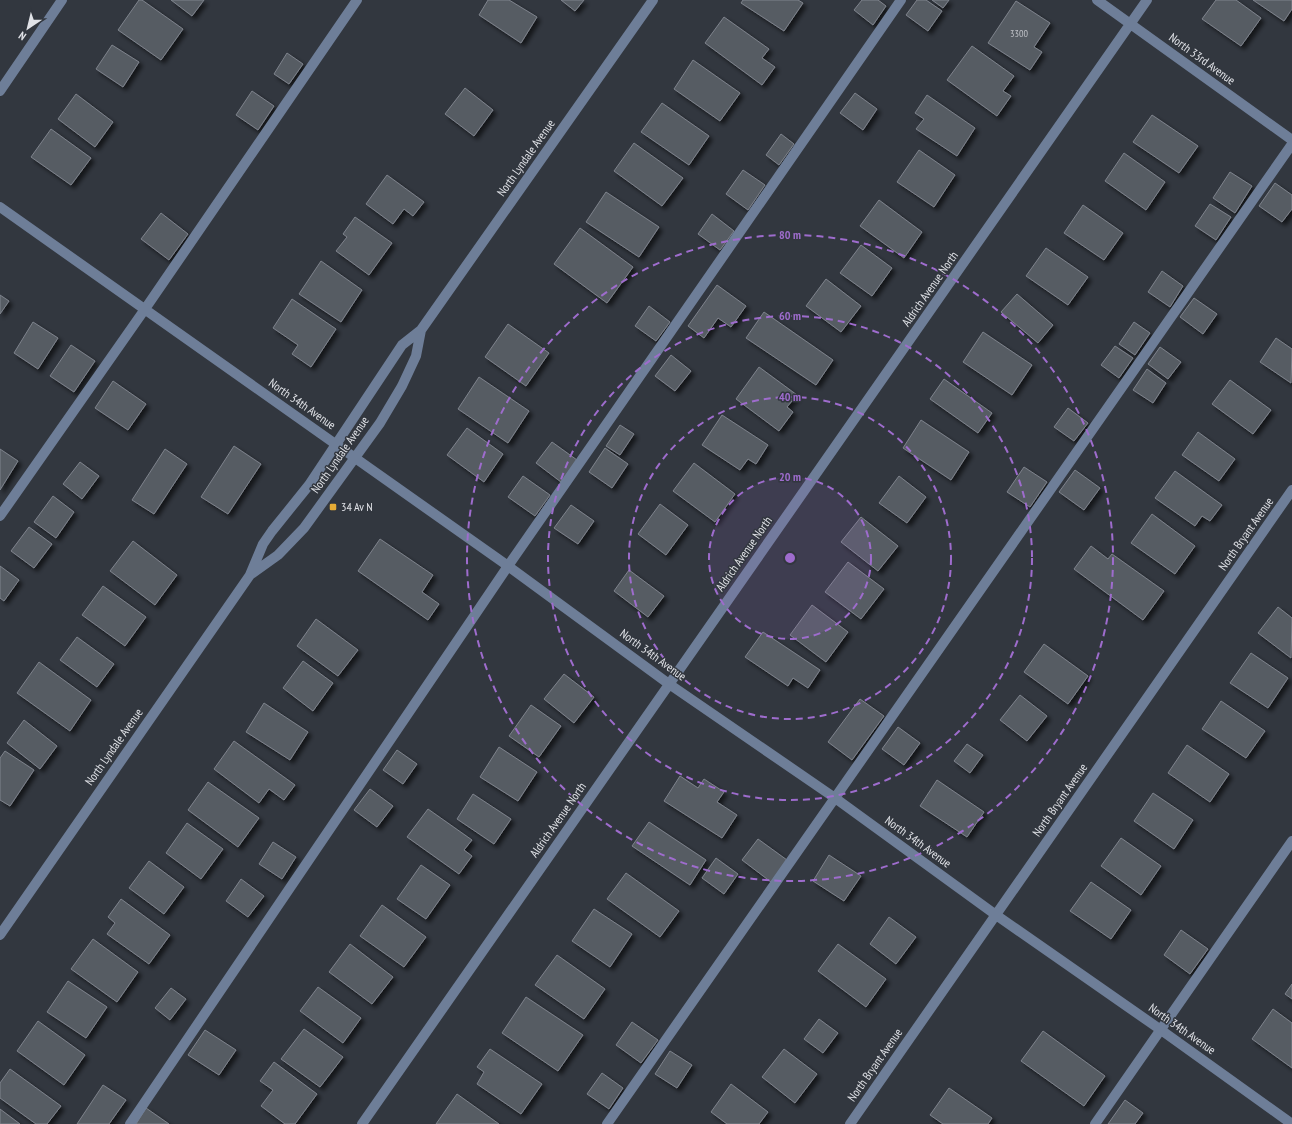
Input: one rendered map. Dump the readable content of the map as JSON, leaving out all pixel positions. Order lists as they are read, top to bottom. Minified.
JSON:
{"streets":{"street":["North 33rd Avenue","North Lyndale Avenue","Aldrich Avenue North","North 34th Avenue","North Bryant Avenue"]},"crossings":[["North 33rd Avenue","Aldrich Avenue North"],["North Lyndale Avenue","North 34th Avenue"],["Aldrich Avenue North","North 34th Avenue"],["North 34th Avenue","North Bryant Avenue"]],"places":{"transit":["34 Av N"]},"house_numbers":["3300"],"north":"bottom left","rings":["80 m","60 m","40 m","20 m"]}
